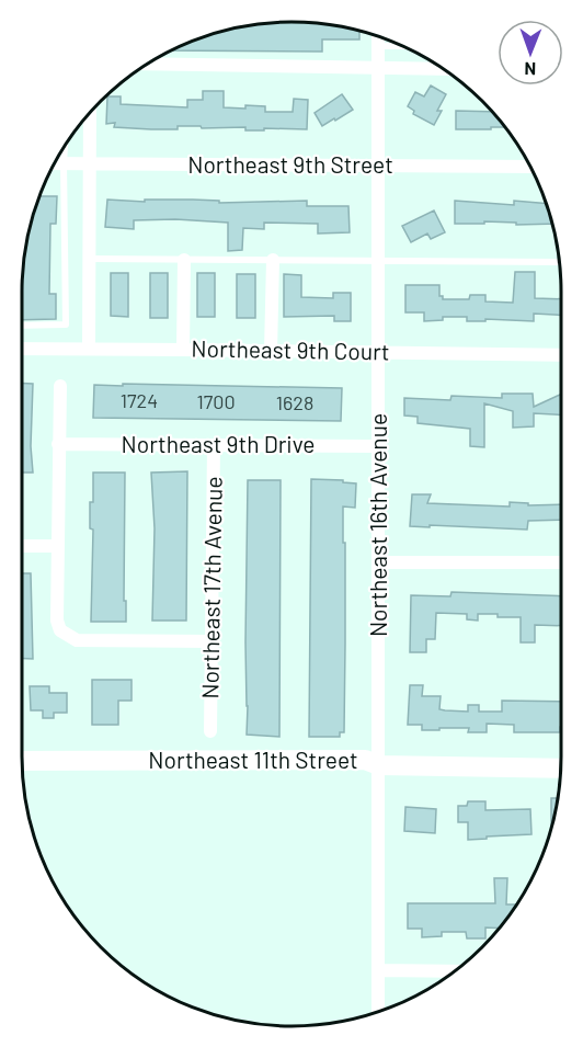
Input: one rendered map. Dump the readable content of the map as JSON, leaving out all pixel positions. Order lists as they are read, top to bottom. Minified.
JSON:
{"streets":{"street":["Northeast 9th Street","Northeast 9th Court","Northeast 9th Drive","Northeast 16th Avenue","Northeast 17th Avenue","Northeast 11th Street"]},"crossings":[["Northeast 9th Street","Northeast 16th Avenue"],["Northeast 9th Court","Northeast 16th Avenue"],["Northeast 9th Drive","Northeast 16th Avenue"],["Northeast 9th Drive","Northeast 17th Avenue"],["Northeast 16th Avenue","Northeast 11th Street"]],"house_numbers":["1724","1700","1628"],"north":"bottom"}
